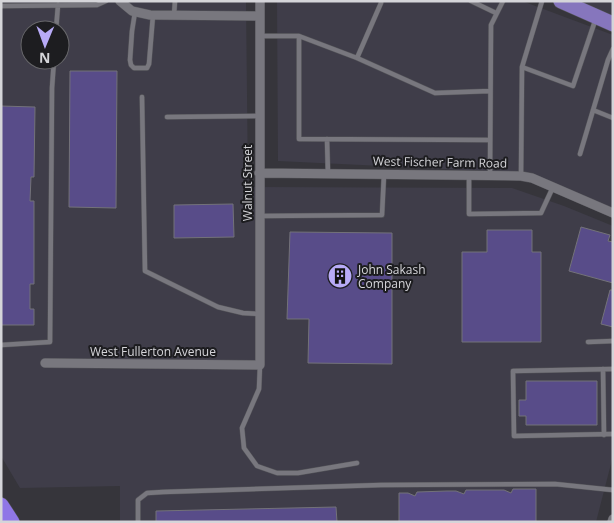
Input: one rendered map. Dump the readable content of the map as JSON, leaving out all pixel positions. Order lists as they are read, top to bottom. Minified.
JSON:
{"streets":{"street":["West Fischer Farm Road","Walnut Street","West Fullerton Avenue"]},"crossings":[["West Fischer Farm Road","Walnut Street"],["Walnut Street","West Fullerton Avenue"]],"places":{"building":["John Sakash Company"]},"north":"bottom"}
